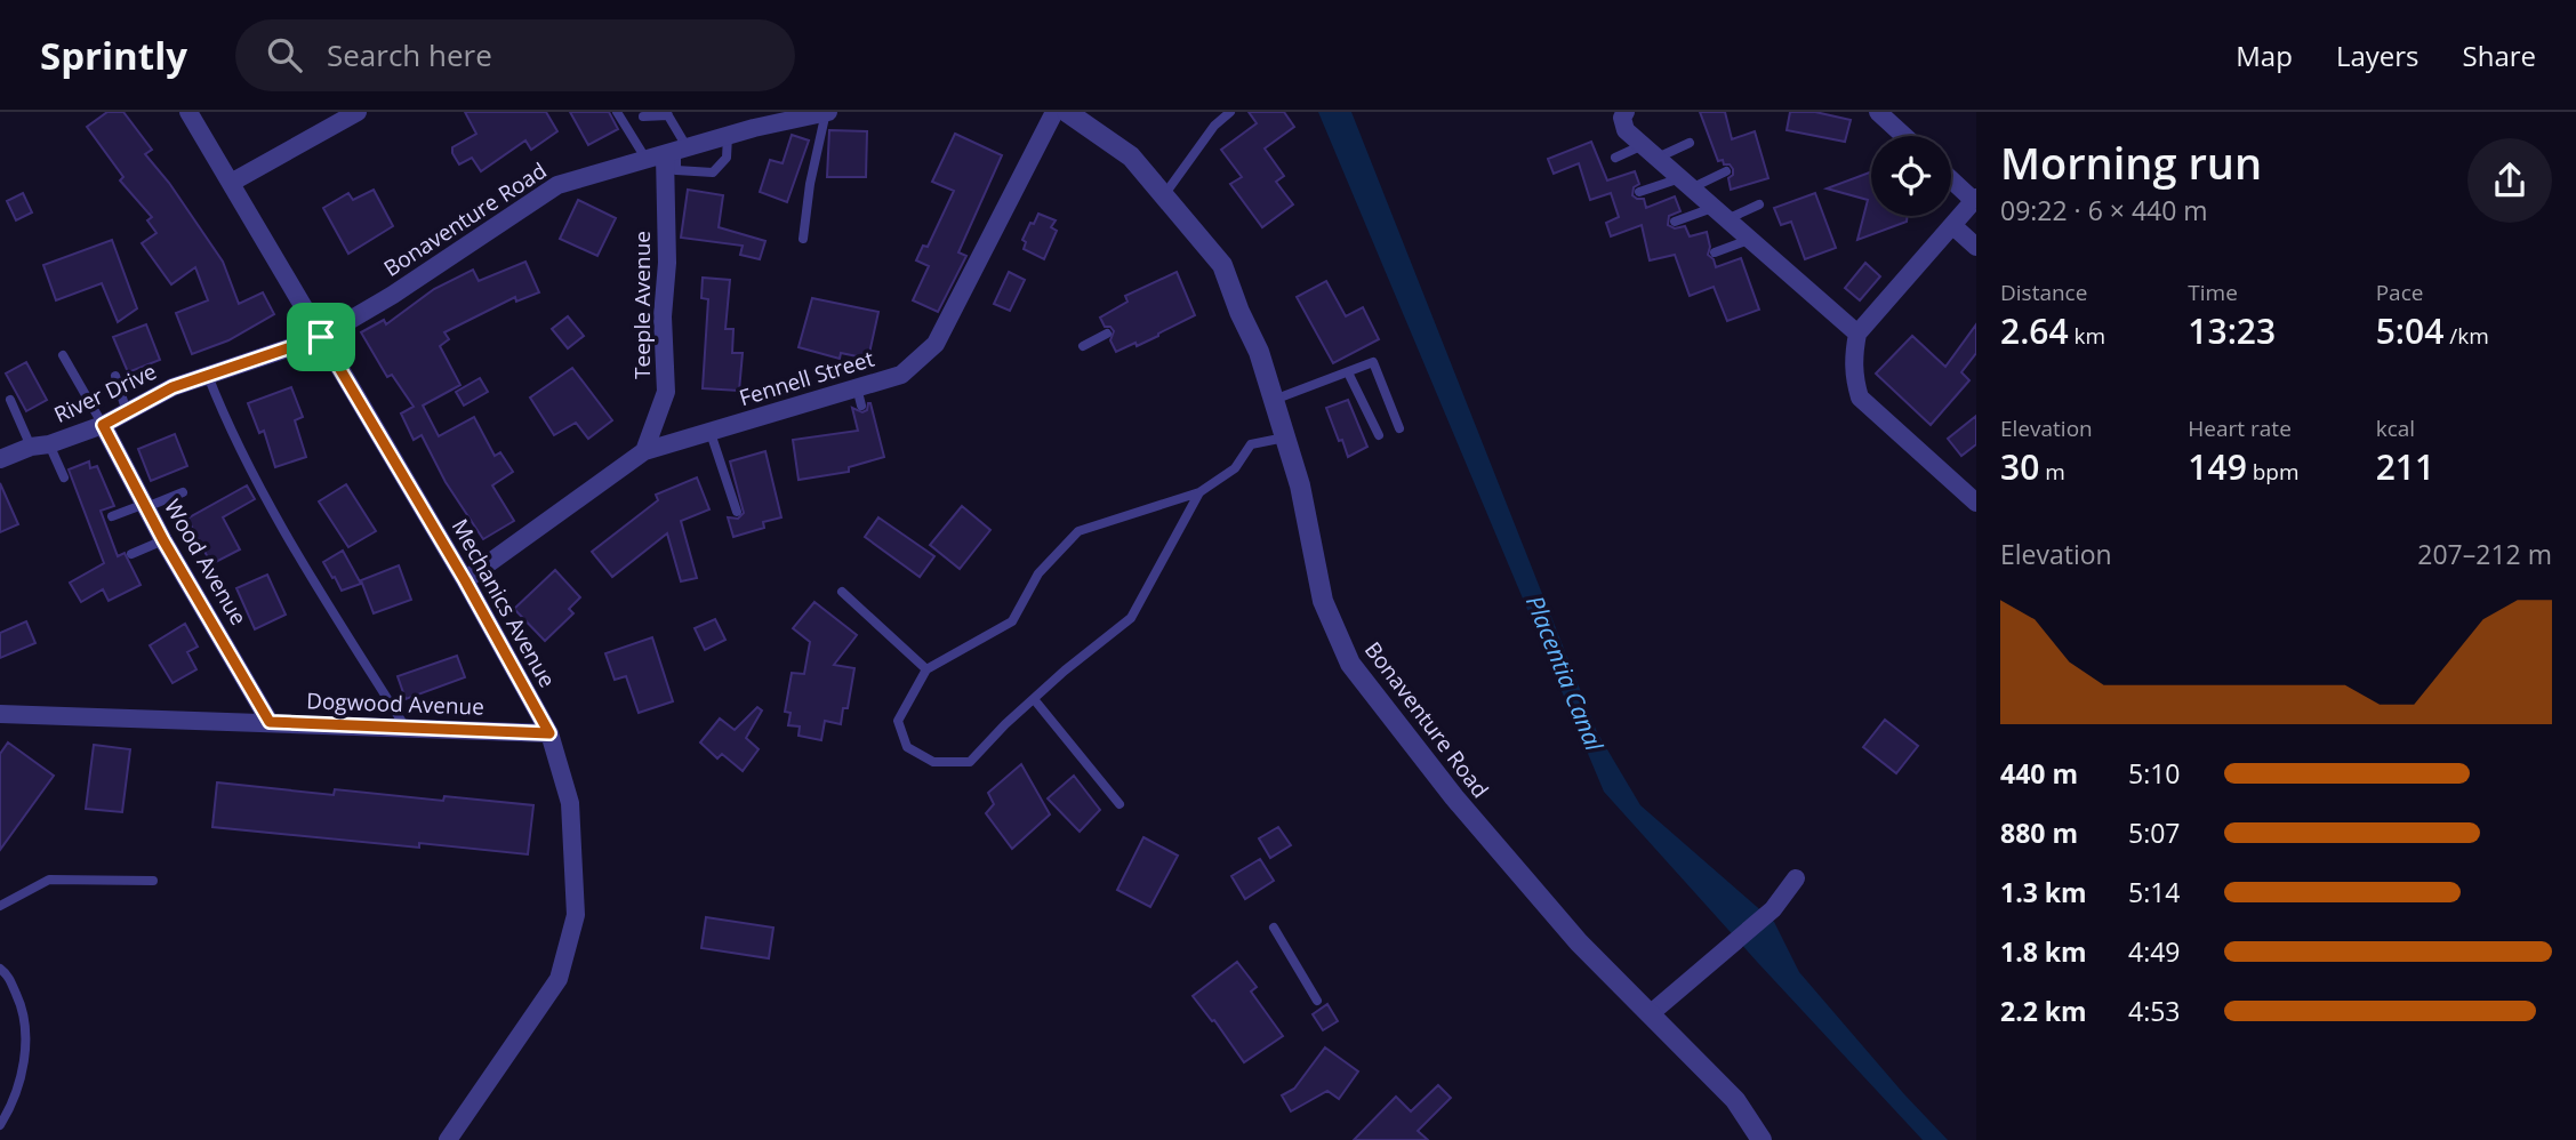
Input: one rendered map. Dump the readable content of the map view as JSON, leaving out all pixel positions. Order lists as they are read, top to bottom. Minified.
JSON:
{"streets":{"street":["Bonaventure Road","Teeple Avenue","Fennell Street","River Drive","Wood Avenue","Mechanics Avenue","Dogwood Avenue"]},"crossings":[["Bonaventure Road","Teeple Avenue"],["Bonaventure Road","River Drive"],["Bonaventure Road","Mechanics Avenue"],["Teeple Avenue","Fennell Street"],["Fennell Street","Mechanics Avenue"],["River Drive","Wood Avenue"],["River Drive","Mechanics Avenue"],["Wood Avenue","Dogwood Avenue"],["Mechanics Avenue","Dogwood Avenue"]],"water":["Placentia Canal"],"page":{"header":"Sprintly","search":"Search here","nav":["Map","Layers","Share"],"heading":["Morning run","09:22 · 6 × 440 m"],"stats":[["Distance","2.64 km"],["Time","13:23"],["Pace","5:04 /km"],["Elevation","30 m"],["Heart rate","149 bpm"],["kcal","211"]],"chart":["Elevation","207–212 m"],"list":[{"name":"440 m","note":"5:10"},{"name":"880 m","note":"5:07"},{"name":"1.3 km","note":"5:14"},{"name":"1.8 km","note":"4:49"},{"name":"2.2 km","note":"4:53"}]}}
